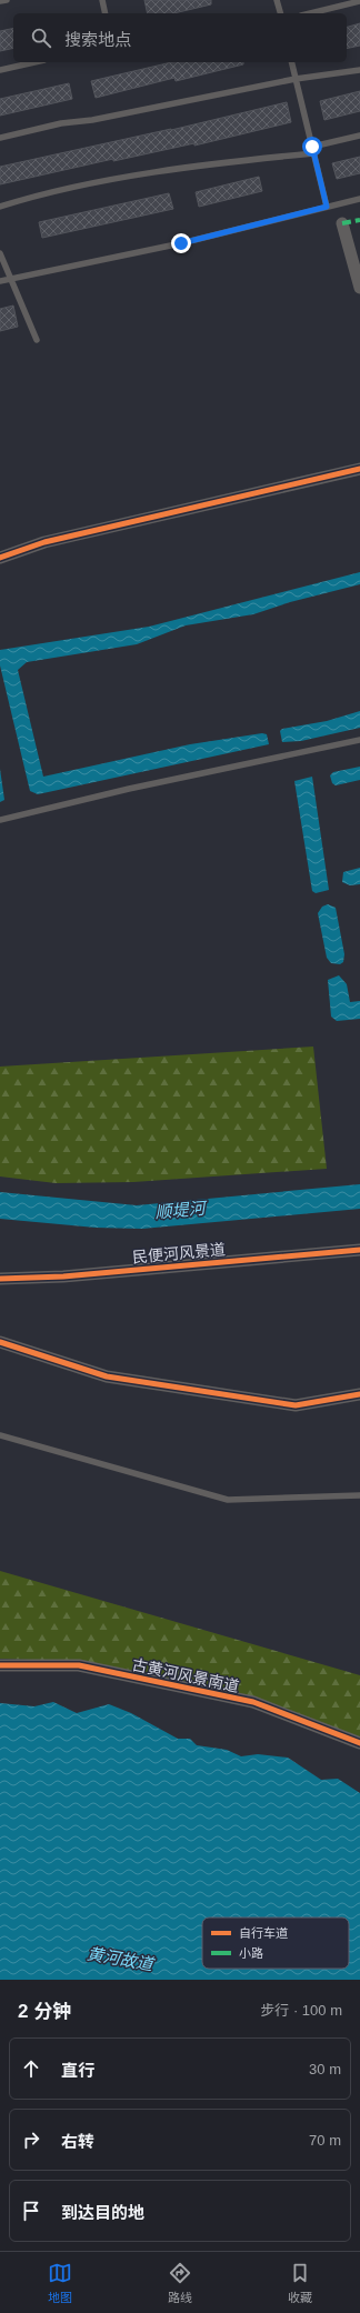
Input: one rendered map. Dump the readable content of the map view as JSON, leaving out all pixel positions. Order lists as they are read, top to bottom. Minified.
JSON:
{"streets":{"street":["民便河风景道","古黄河风景南道"]},"water":["顺堤河","黄河故道"],"legend":["自行车道","小路"],"page":{"search":"搜索地点","heading":["2 分钟","步行 · 100 m"],"list":[["直行","30 m"],["右转","70 m"],"到达目的地"],"nav":["地图","路线","收藏"]}}
